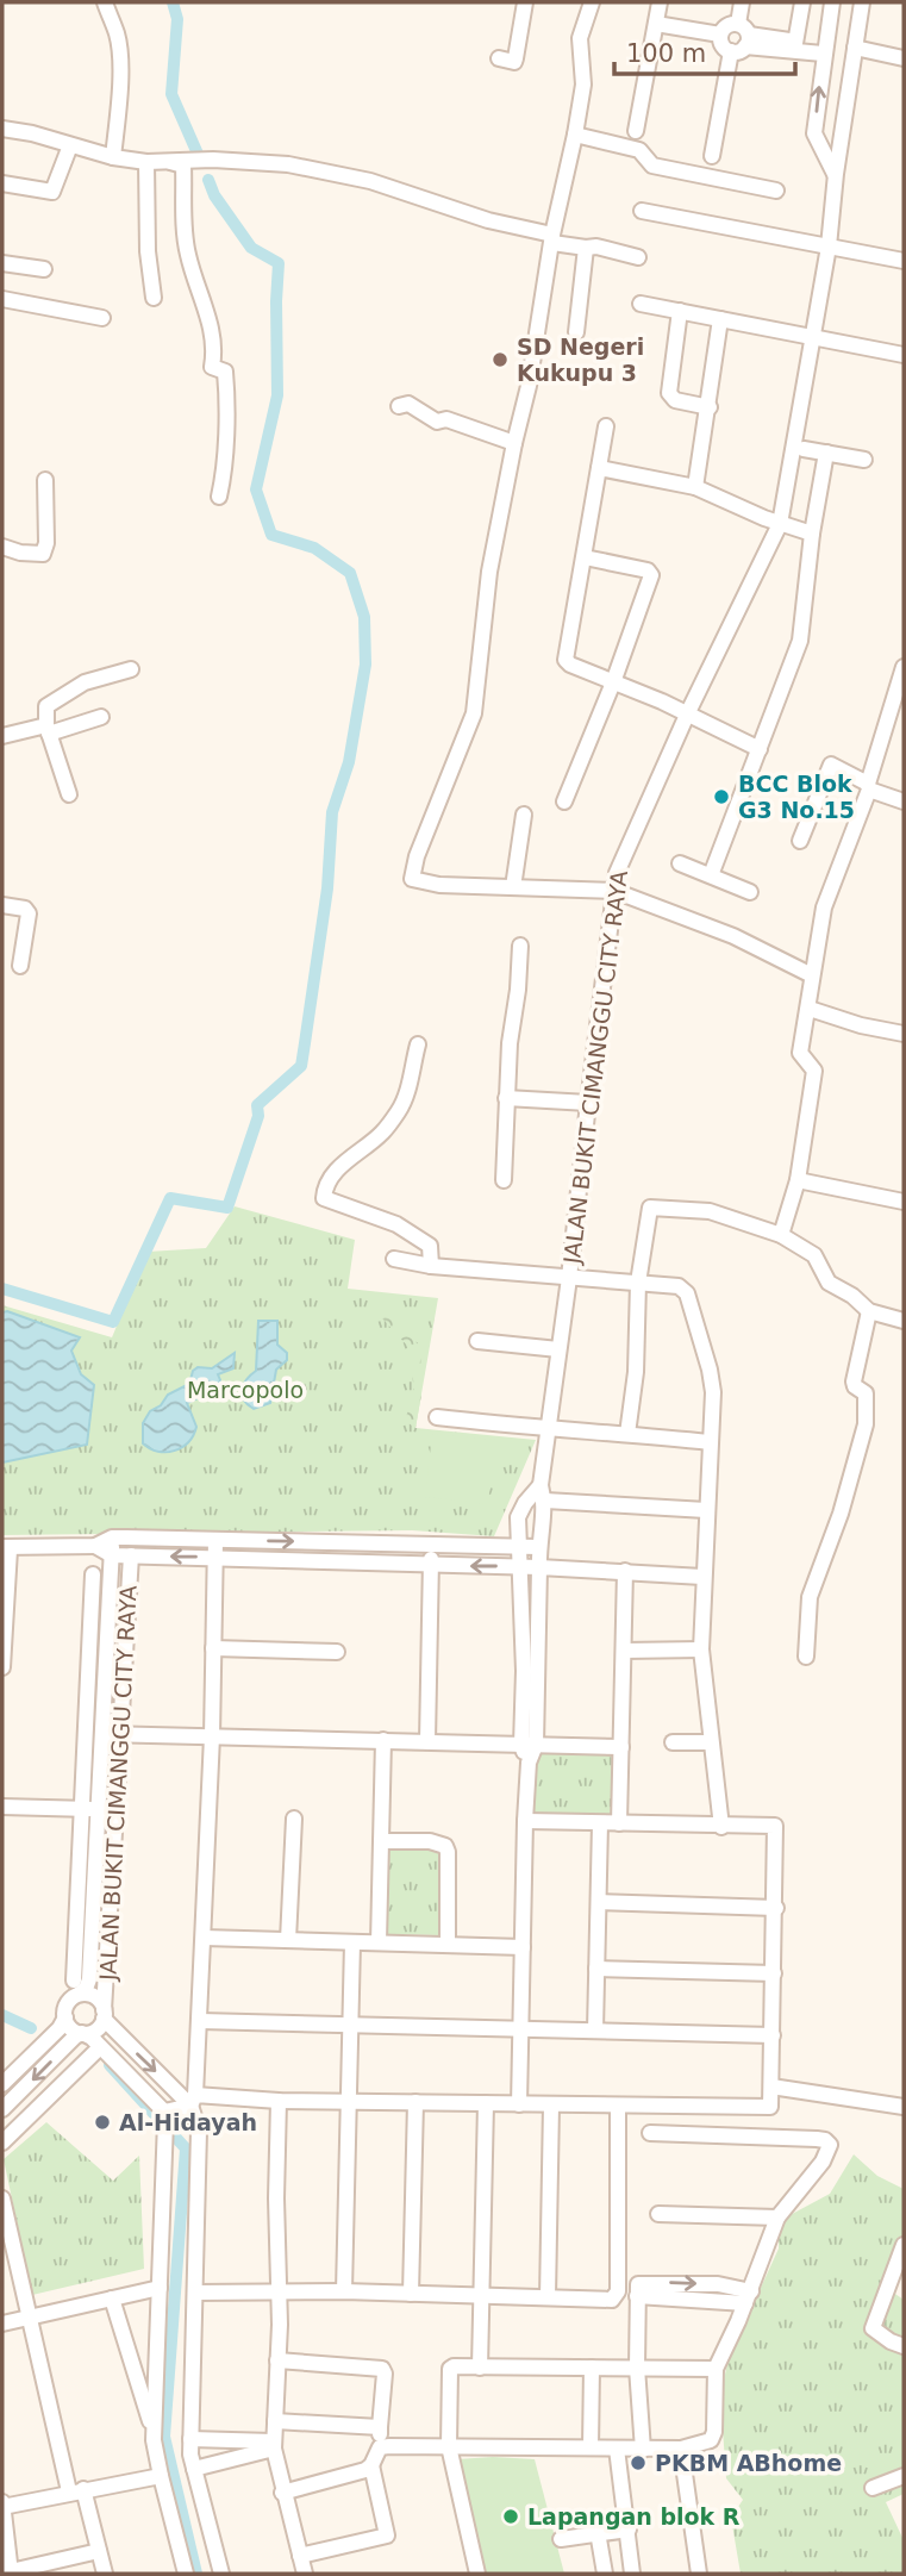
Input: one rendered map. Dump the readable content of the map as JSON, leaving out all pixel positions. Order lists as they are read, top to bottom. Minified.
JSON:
{"streets":{"street":["JALAN BUKIT CIMANGGU CITY RAYA"]},"parks":["Marcopolo"],"places":["SD Negeri Kukupu 3","BCC Blok G3 No.15","Al-Hidayah","PKBM ABhome","Lapangan blok R"],"scale_bar":"100 m"}
